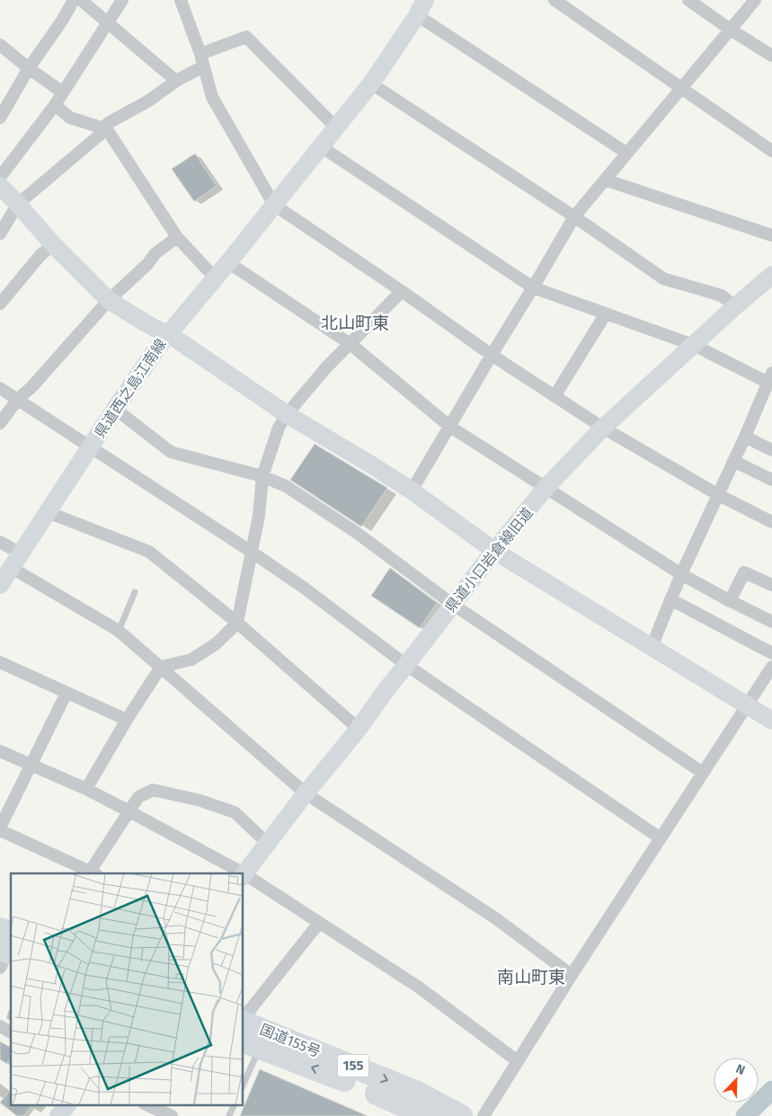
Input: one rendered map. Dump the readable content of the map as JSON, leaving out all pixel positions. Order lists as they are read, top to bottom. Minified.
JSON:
{"streets":{"highway":["国道155号","155"],"street":["県道西之島江南線","県道小口岩倉線旧道"]},"districts":["北山町東","南山町東"],"north":"top right"}
